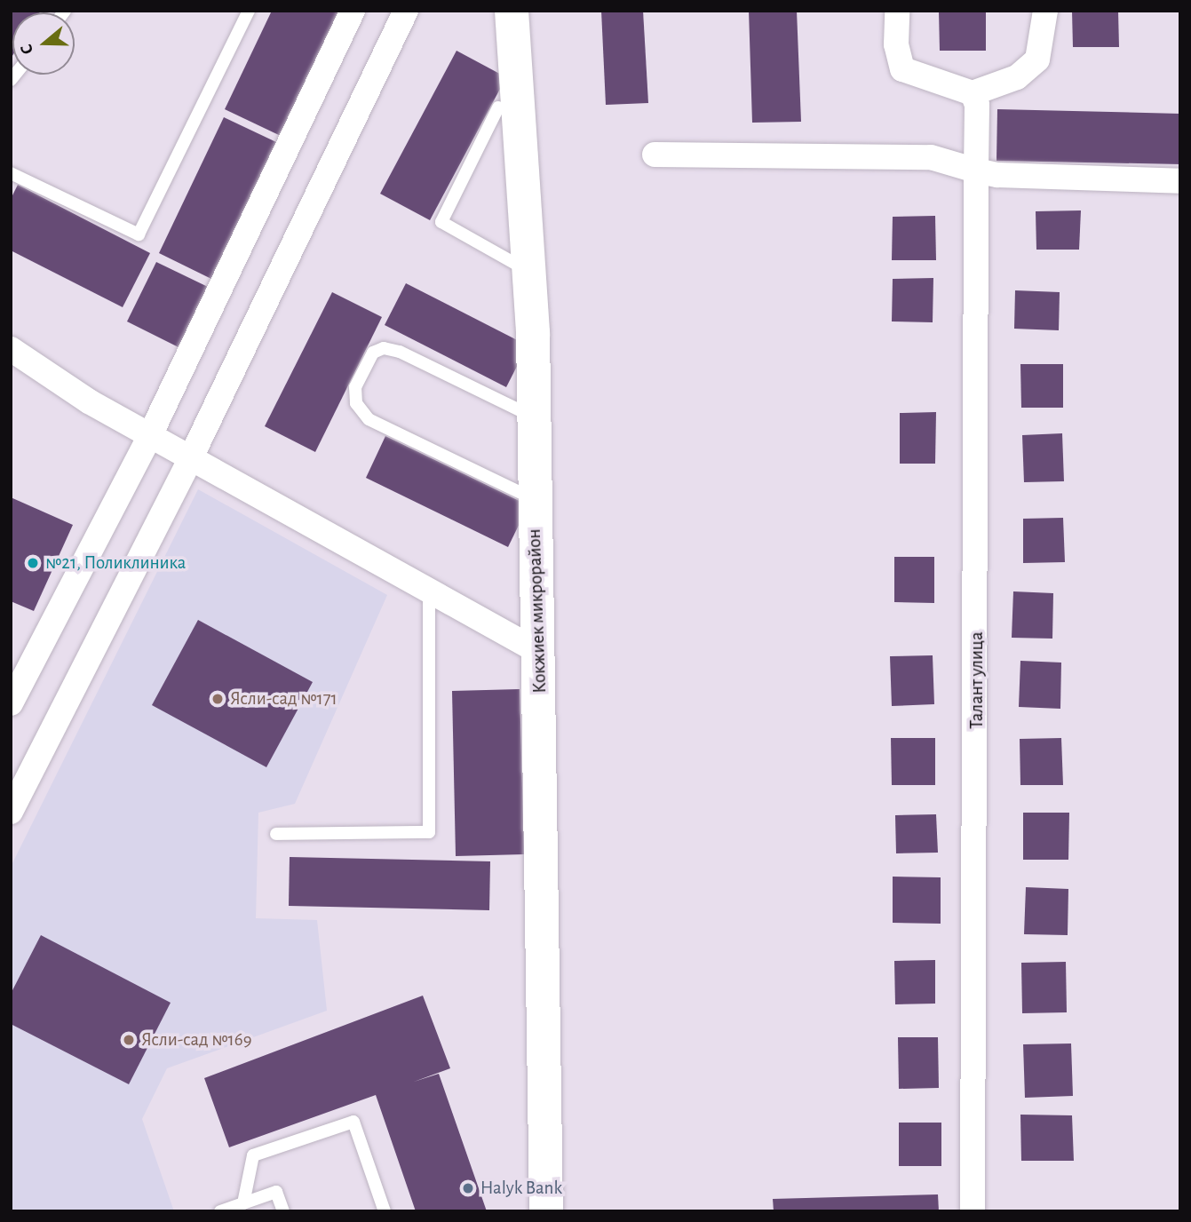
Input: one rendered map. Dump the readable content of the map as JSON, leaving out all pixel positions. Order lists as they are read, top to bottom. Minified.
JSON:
{"streets":{"street":["Кокжиек микрорайон","Талант улица"]},"places":["№21, Поликлиника","Ясли-сад №171","Ясли-сад №169","Halyk Bank"],"north":"left"}
